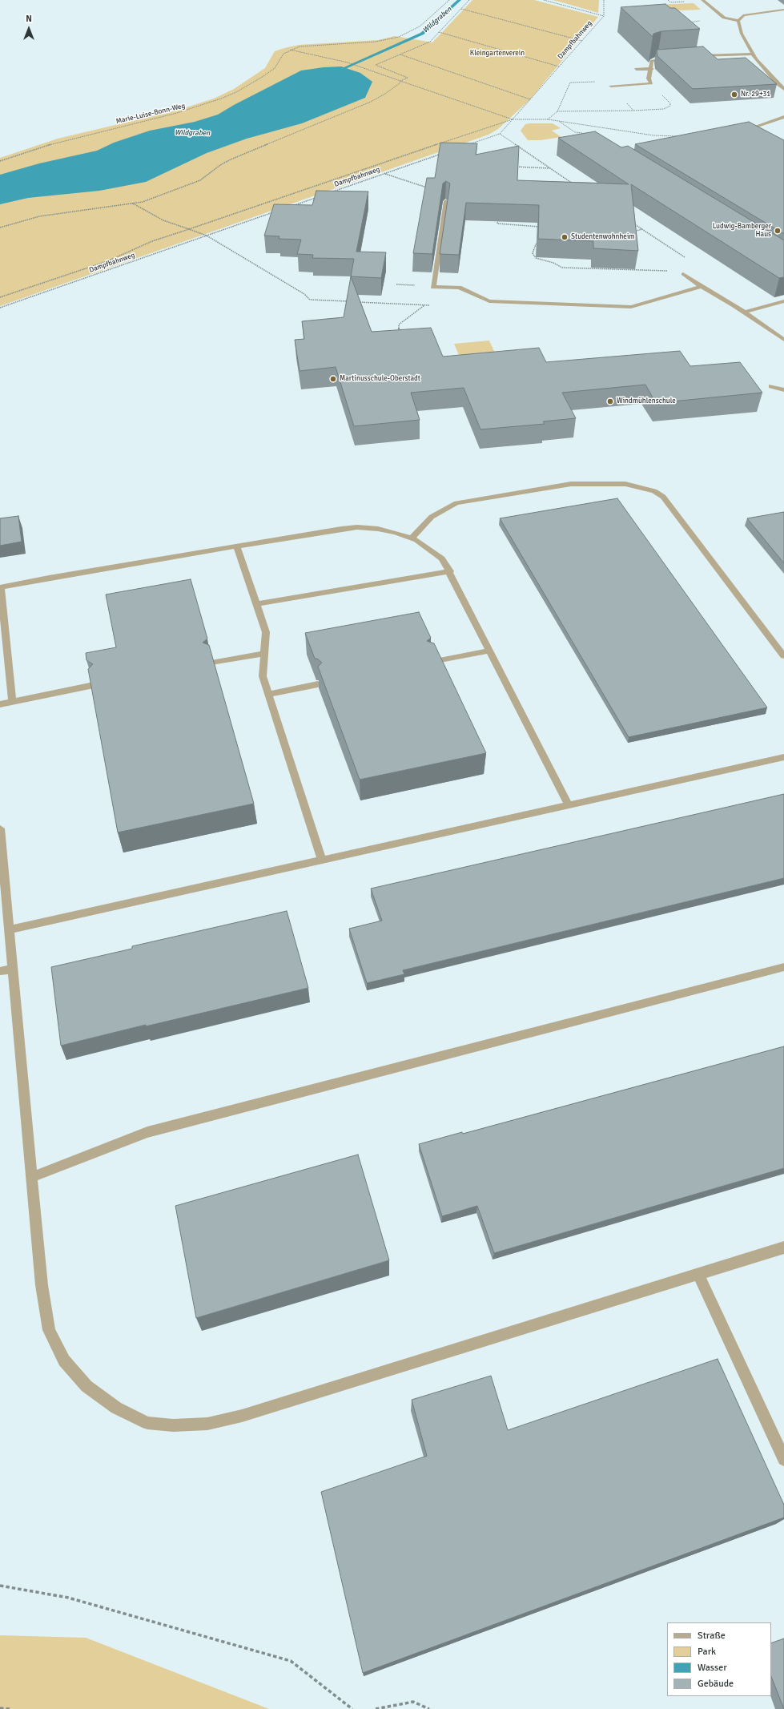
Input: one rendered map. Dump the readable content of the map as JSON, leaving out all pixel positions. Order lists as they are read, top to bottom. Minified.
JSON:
{"streets":{"path":["Dampfbahnweg","Marie-Luise-Bonn-Weg"]},"water":["Wildgraben"],"parks":["Kleingartenverein"],"places":["Nr. 29+31","Ludwig-Bamberger Haus","Studentenwohnheim","Martinusschule-Oberstadt","Windmühlenschule"],"legend":["Straße","Park","Wasser","Gebäude"],"north":"top"}
